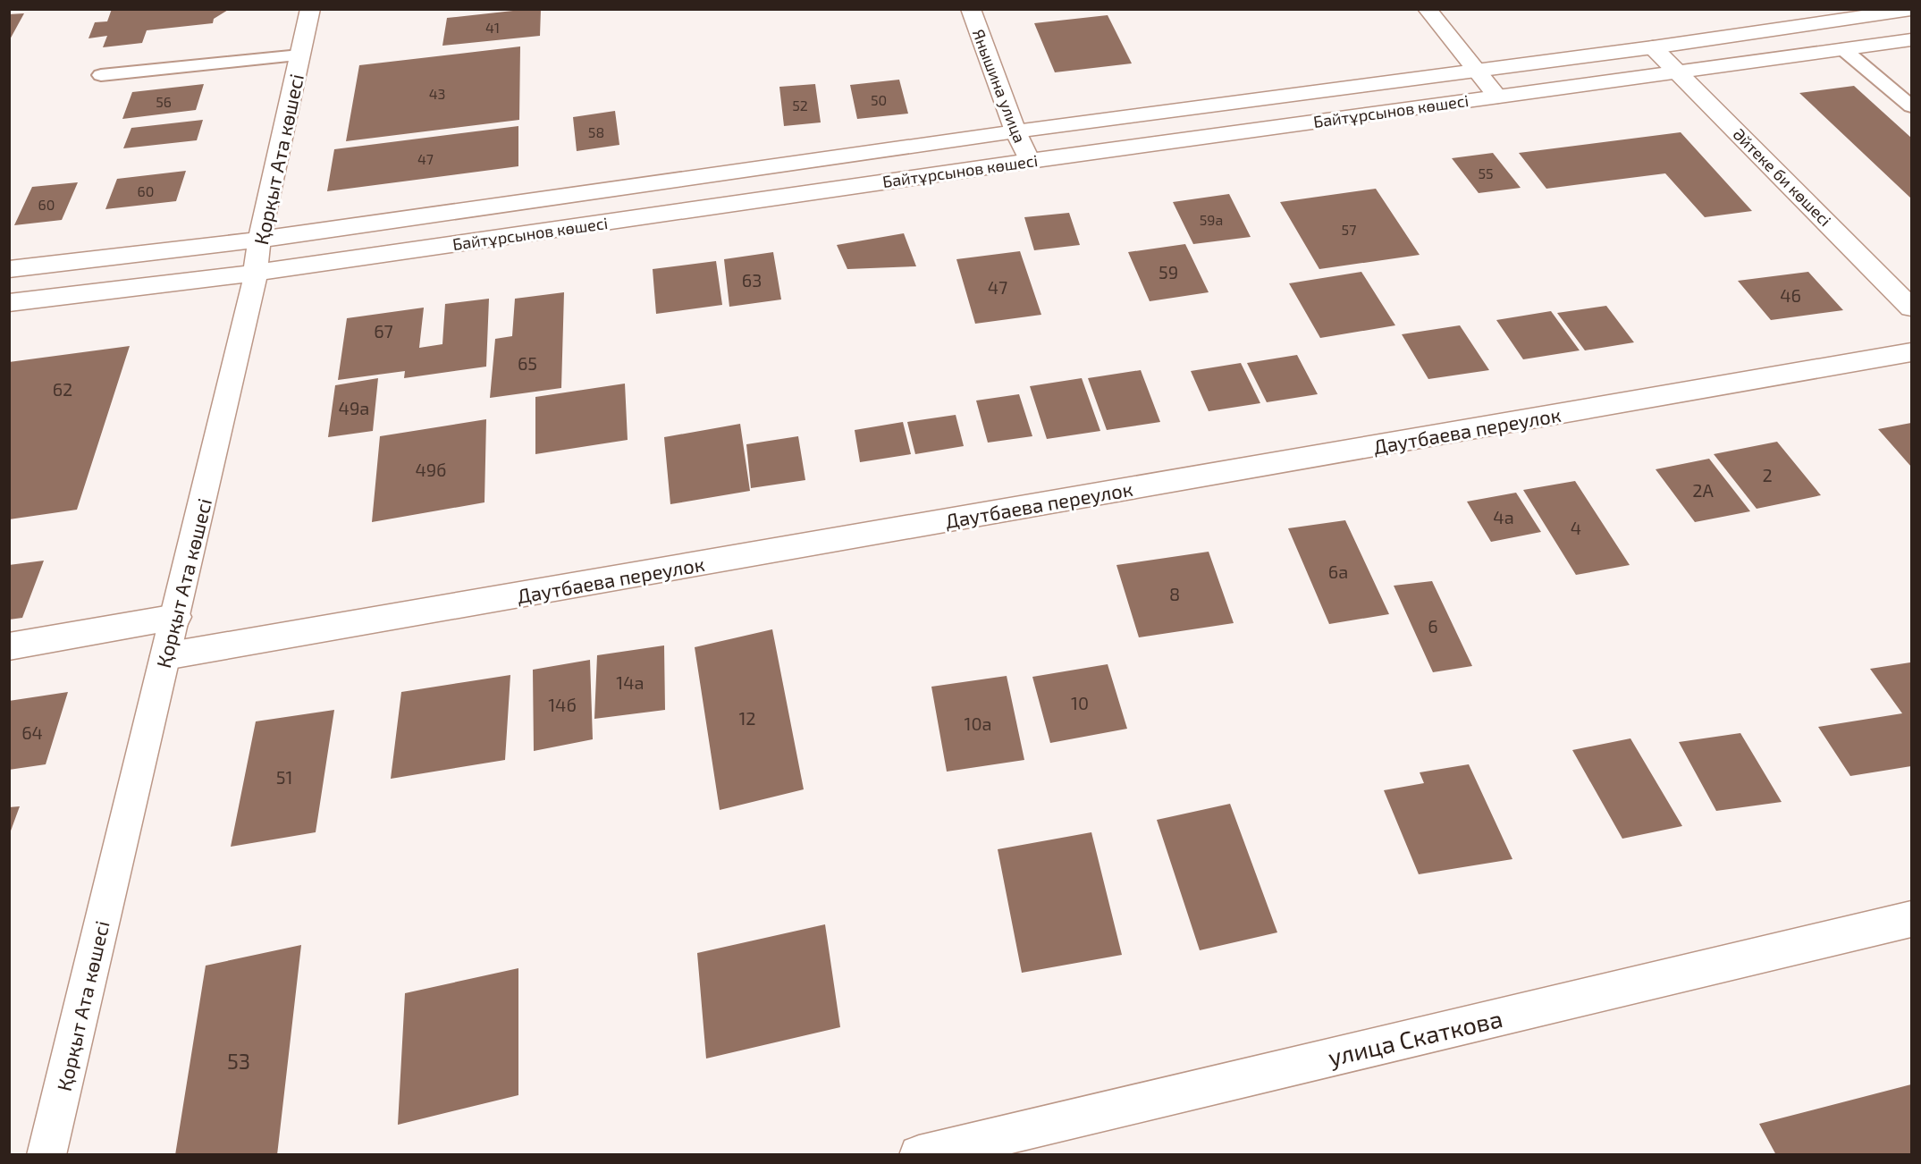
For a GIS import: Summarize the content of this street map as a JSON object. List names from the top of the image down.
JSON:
{
  "streets": {
    "main road": [
      "Янышина улица",
      "Байтұрсынов көшесі",
      "Қорқыт Ата көшесі",
      "Әйтеке би көшесі",
      "Даутбаева переулок",
      "улица Скаткова"
    ]
  },
  "crossings": [
    ["Янышина улица", "Байтұрсынов көшесі"],
    ["Байтұрсынов көшесі", "Қорқыт Ата көшесі"],
    ["Байтұрсынов көшесі", "Әйтеке би көшесі"],
    ["Қорқыт Ата көшесі", "Даутбаева переулок"]
  ],
  "house_numbers": [
    "41",
    "43",
    "50",
    "56",
    "52",
    "58",
    "47",
    "55",
    "60",
    "60",
    "59а",
    "57",
    "59",
    "63",
    "47",
    "46",
    "67",
    "65",
    "62",
    "49а",
    "49б",
    "2",
    "2А",
    "4а",
    "4",
    "6а",
    "8",
    "6",
    "14а",
    "10",
    "14б",
    "12",
    "10а",
    "64",
    "51",
    "53"
  ]
}
